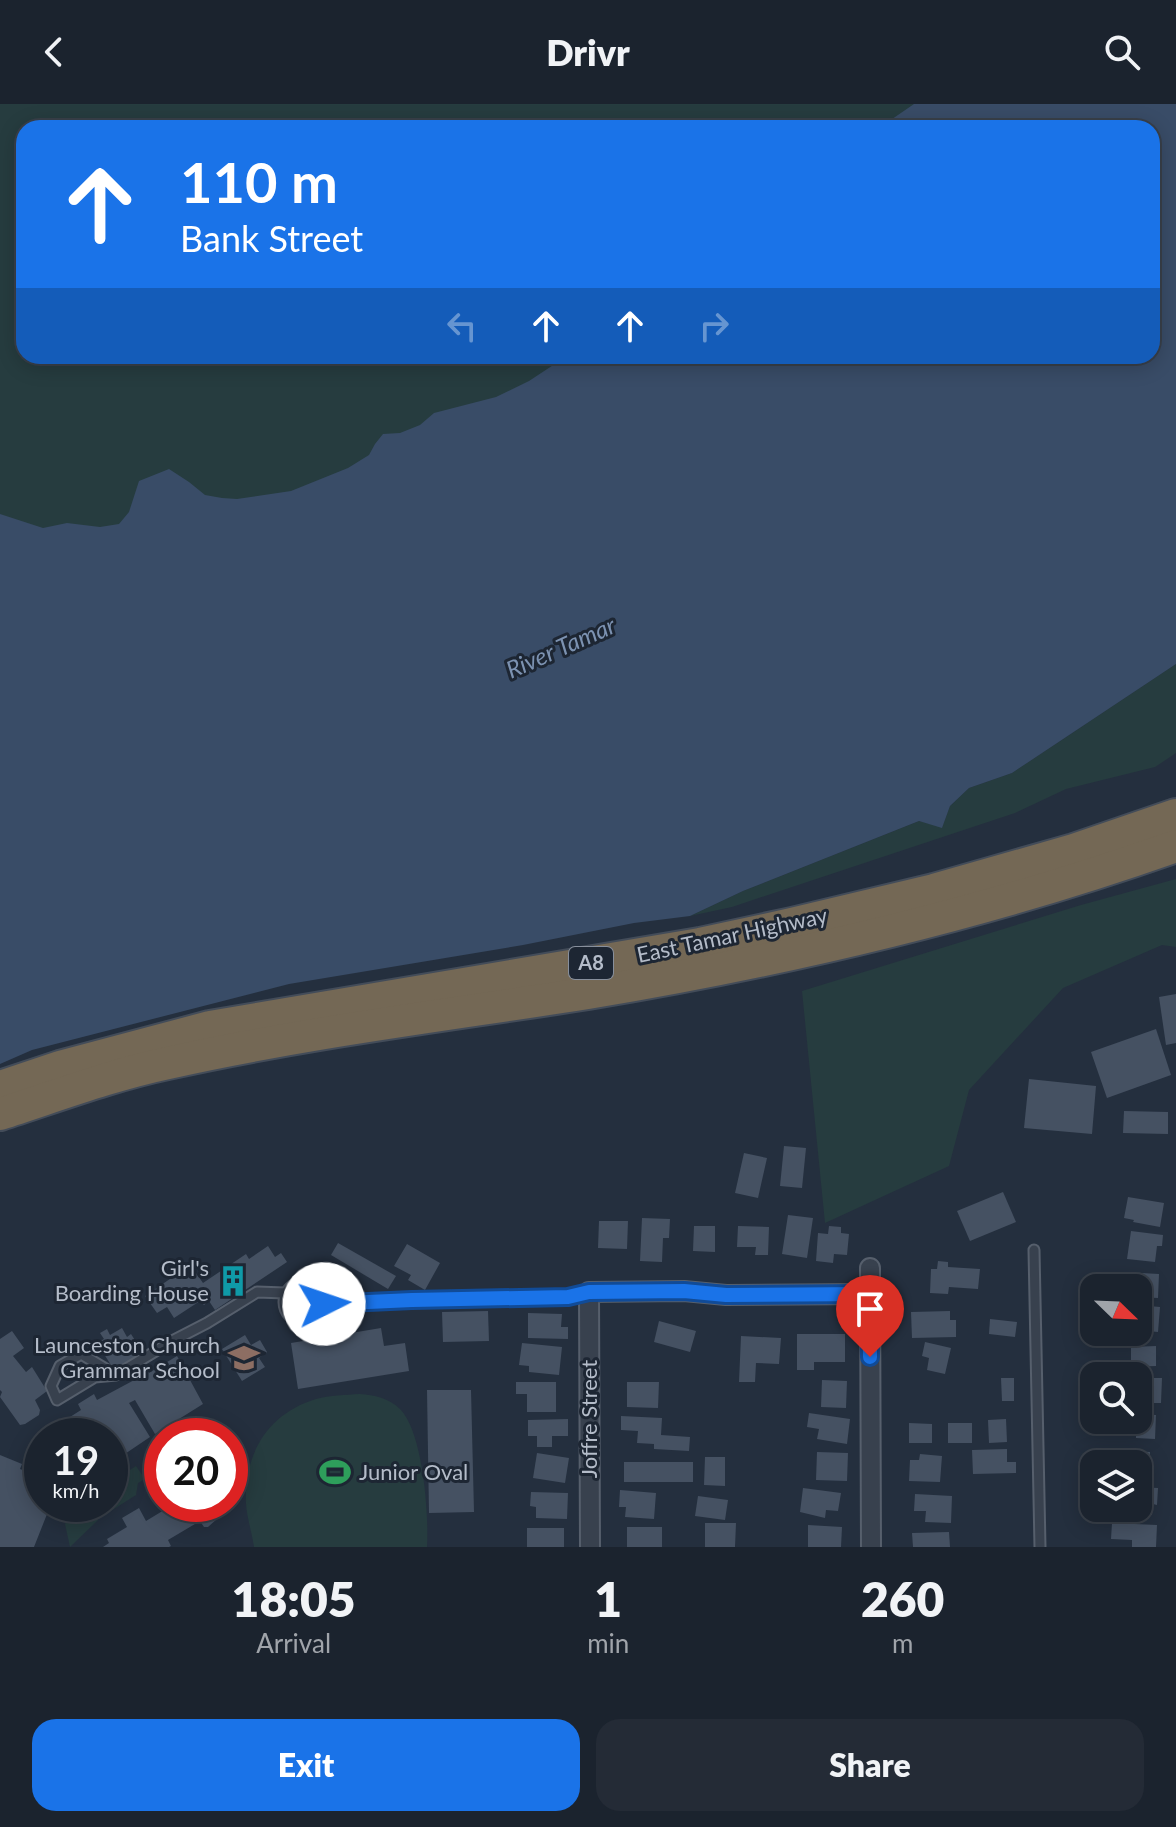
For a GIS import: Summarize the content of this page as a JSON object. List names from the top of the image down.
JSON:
{
  "streets": {
    "highway": ["East Tamar Highway", "A8"],
    "street": ["Joffre Street"]
  },
  "water": ["River Tamar"],
  "places": {
    "building": ["Girl's Boarding House"],
    "school or university": ["Launceston Church Grammar School"],
    "sports": ["Junior Oval"]
  },
  "north": "bottom right",
  "page": {
    "header": "Drivr",
    "turn": ["110 m", "Bank Street"],
    "speed": "19 km/h",
    "limit": "20",
    "eta": [
      "18:05",
      "Arrival",
      "1",
      "min",
      "260",
      "m"
    ],
    "buttons": ["Exit", "Share"]
  }
}
